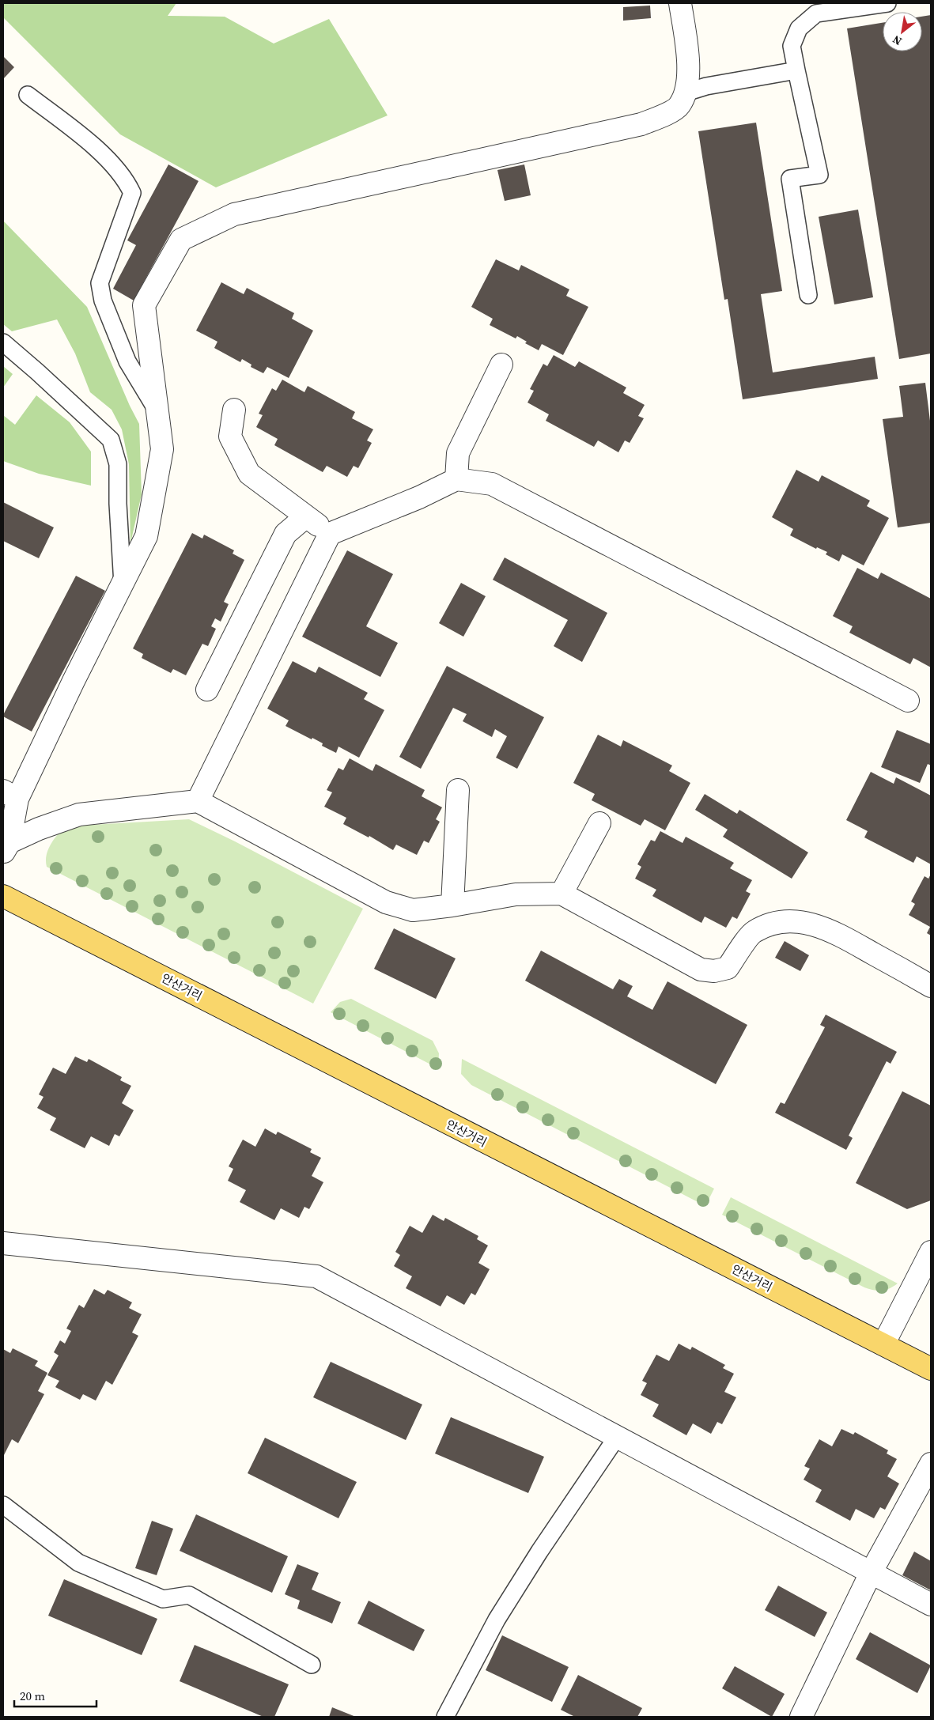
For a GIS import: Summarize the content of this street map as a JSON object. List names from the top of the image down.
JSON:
{
  "streets": {
    "main road": ["안산거리"]
  },
  "scale_bar": "20 m",
  "north": "bottom left"
}
